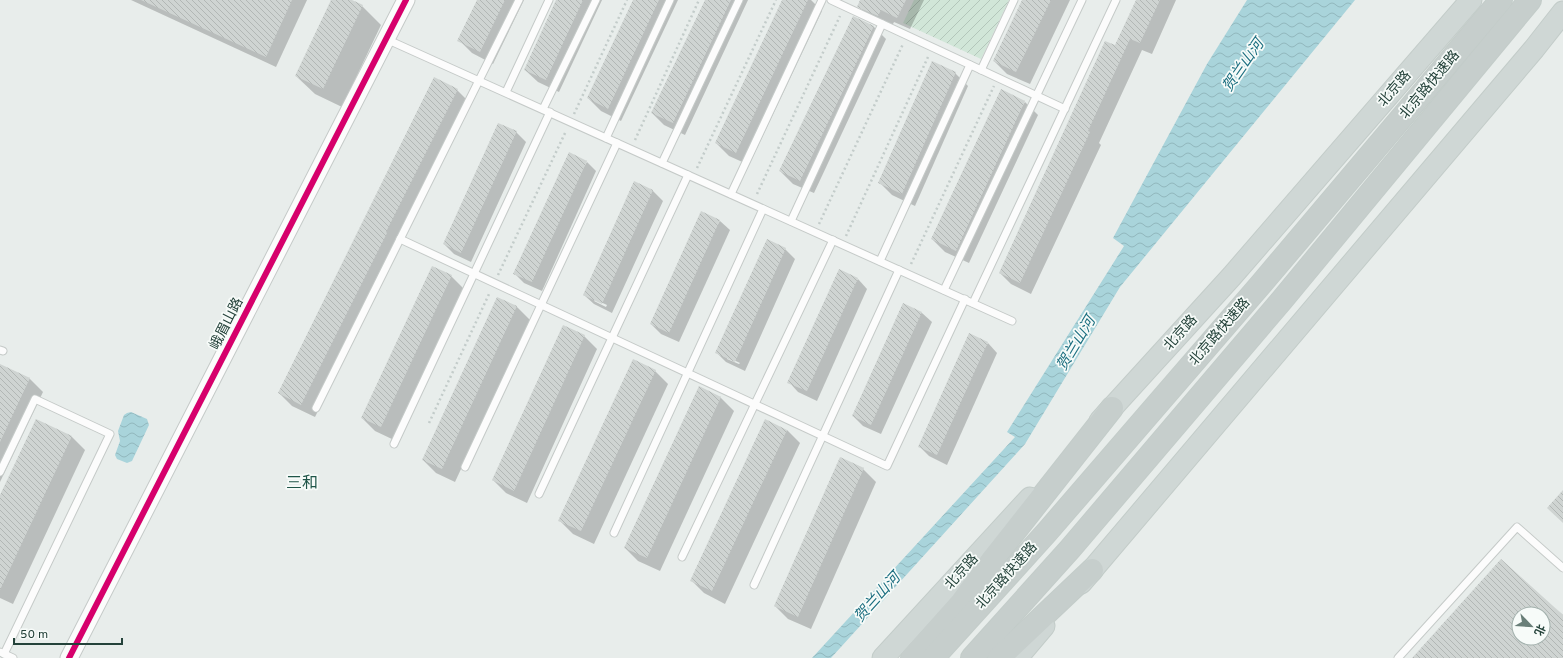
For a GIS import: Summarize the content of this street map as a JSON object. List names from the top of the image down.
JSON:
{
  "streets": {
    "highway": ["北京路快速路"],
    "main road": ["北京路"],
    "street": ["峨眉山路"]
  },
  "districts": ["三和"],
  "water": ["贺兰山河"],
  "scale_bar": "50 m",
  "north": "bottom right"
}
